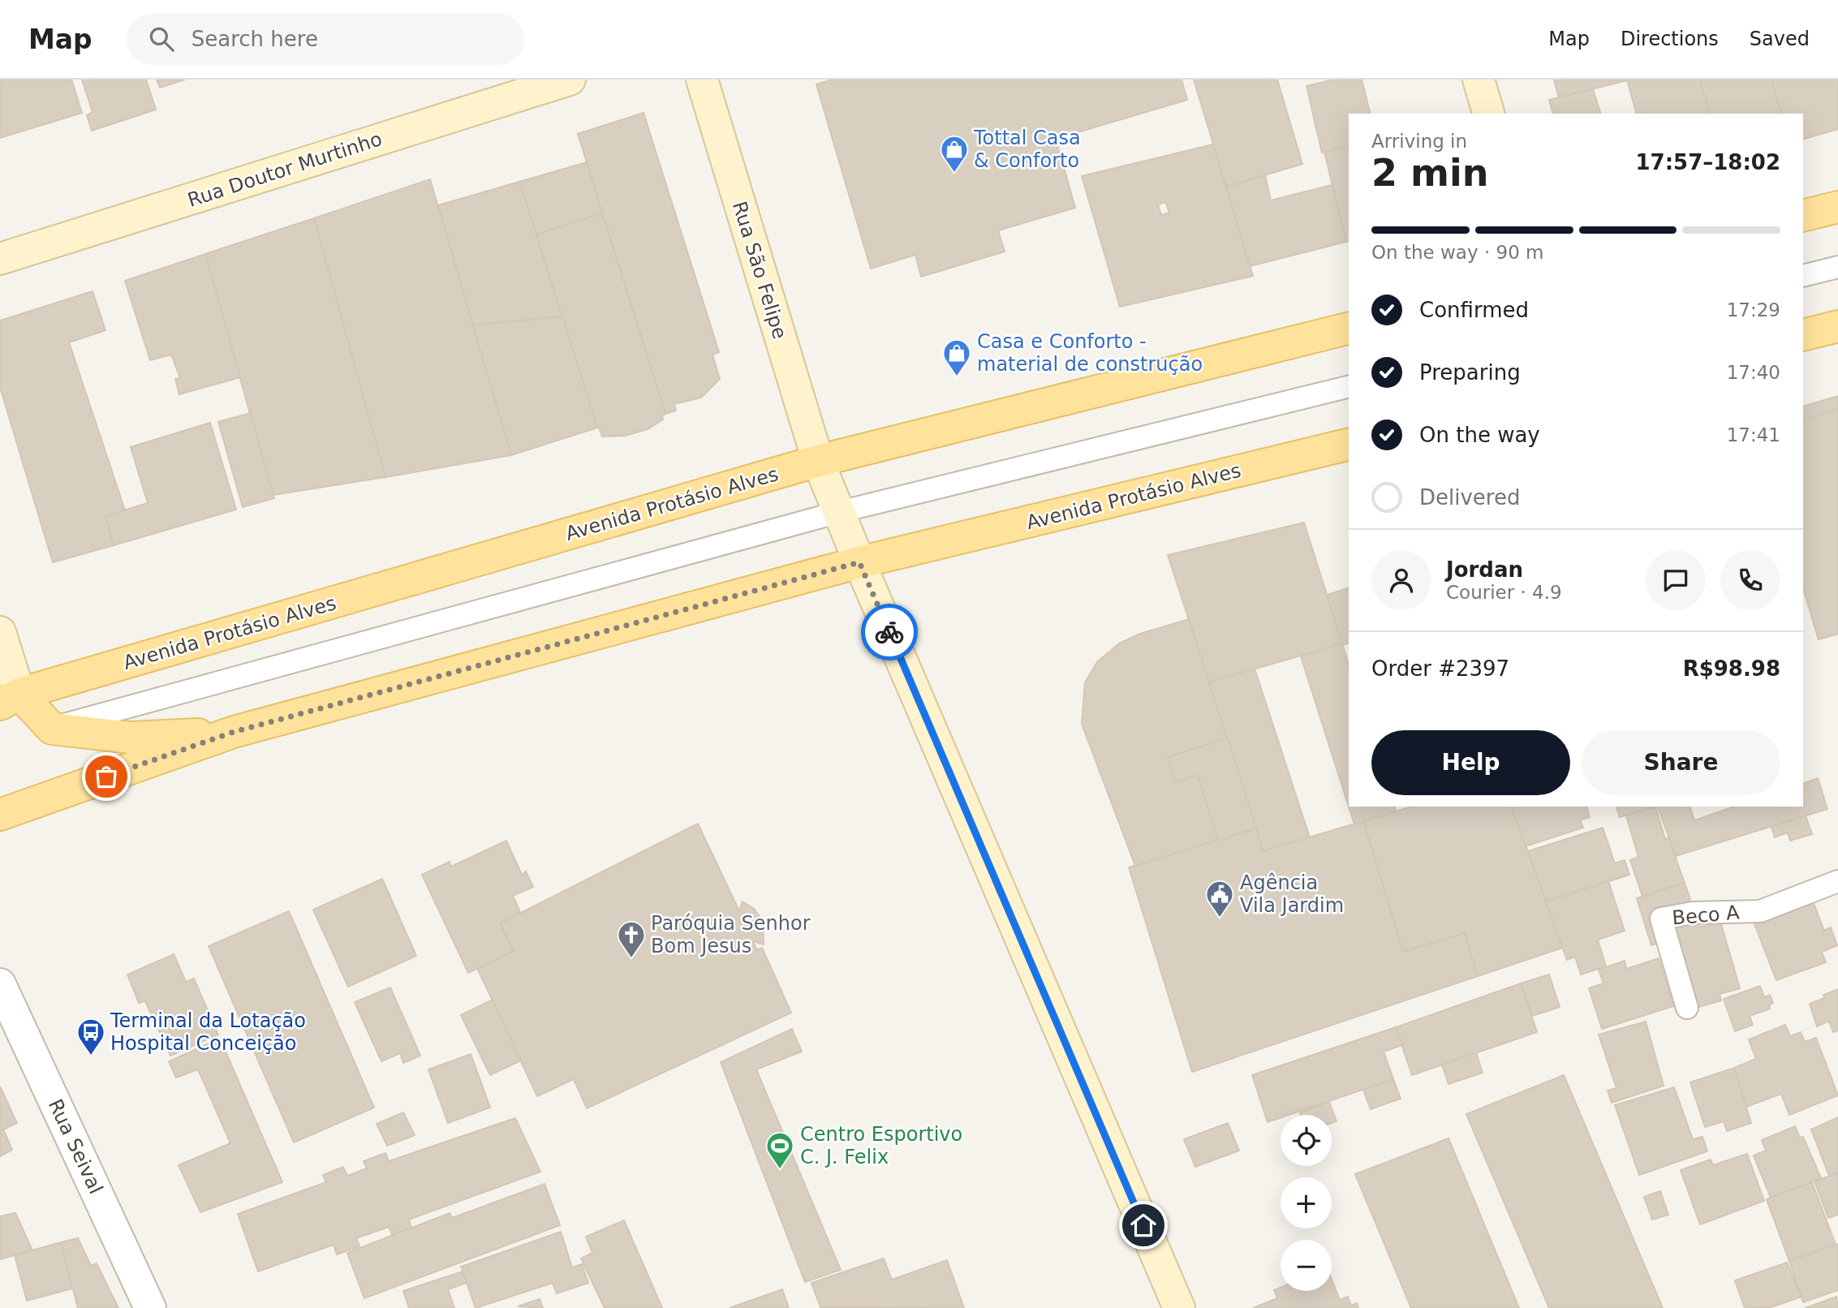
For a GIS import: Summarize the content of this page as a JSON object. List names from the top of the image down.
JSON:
{
  "streets": {
    "main road": ["Avenida Protásio Alves"],
    "street": ["Rua Doutor Murtinho", "Rua São Felipe", "Rua Seival"],
    "lane": ["Beco A"]
  },
  "crossings": [
    ["Rua São Felipe", "Avenida Protásio Alves"]
  ],
  "places": {
    "shop": ["Tottal Casa & Conforto", "Casa e Conforto - material de construção"],
    "public building": ["Agência Vila Jardim"],
    "church": ["Paróquia Senhor Bom Jesus"],
    "bus stop": ["Terminal da Lotação Hospital Conceição"],
    "sports": ["Centro Esportivo C. J. Felix"]
  },
  "page": {
    "header": "Map",
    "search": "Search here",
    "nav": ["Map", "Directions", "Saved"],
    "heading": ["2 min", "Arriving in", "17:57–18:02"],
    "panel": [
      "Jordan",
      "Courier · 4.9",
      "Order #2397",
      "R$98.98"
    ],
    "bar": "On the way · 90 m",
    "list": [
      ["Confirmed", "17:29"],
      ["Preparing", "17:40"],
      ["On the way", "17:41"],
      "Delivered"
    ],
    "buttons": ["Help", "Share"],
    "map_buttons": ["+", "−"]
  }
}
